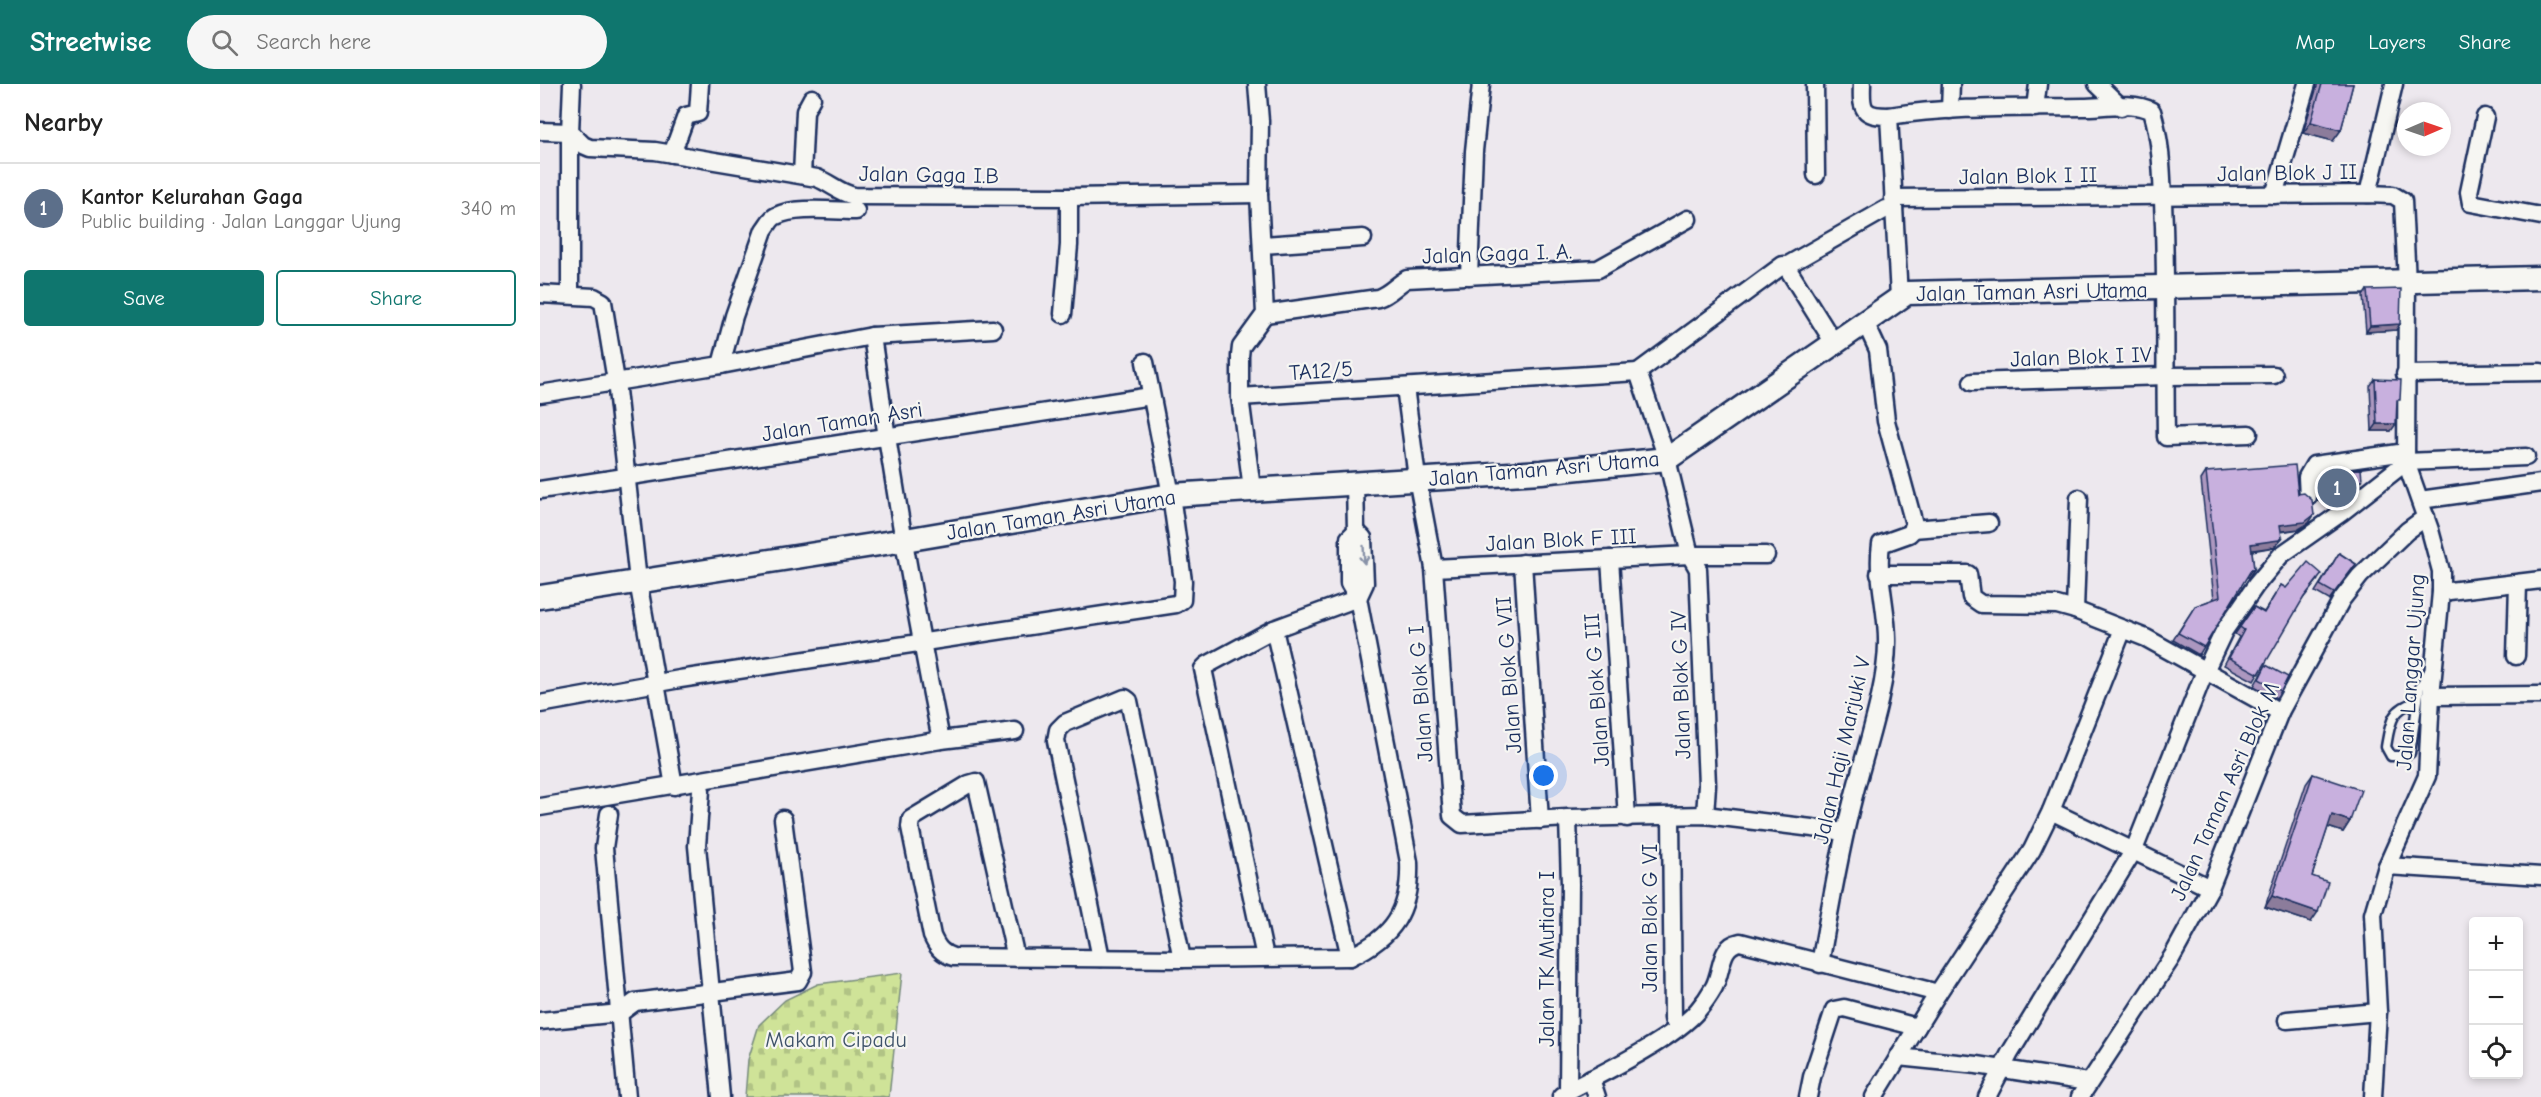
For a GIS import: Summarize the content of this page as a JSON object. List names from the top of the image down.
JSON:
{
  "streets": {
    "street": [
      "Jalan Blok J II",
      "Jalan Gaga I.B",
      "Jalan Blok I II",
      "Jalan Gaga I. A.",
      "Jalan Taman Asri Utama",
      "Jalan Blok I IV",
      "TA12/5",
      "Jalan Taman Asri",
      "Jalan Blok F III",
      "Jalan Langgar Ujung",
      "Jalan Blok G VII",
      "Jalan Blok G IV",
      "Jalan Blok G III",
      "Jalan Blok G I",
      "Jalan Haji Marjuki V",
      "Jalan Taman Asri Blok M",
      "Jalan Blok G VI",
      "Jalan TK Mutiara I"
    ]
  },
  "crossings": [
    ["Jalan Blok J II", "Jalan Blok I II"],
    ["Jalan Blok J II", "Jalan Langgar Ujung"],
    ["Jalan Taman Asri Utama", "Jalan Langgar Ujung"],
    ["Jalan Taman Asri Utama", "Jalan Blok G IV"],
    ["Jalan Taman Asri Utama", "Jalan Blok G I"],
    ["TA12/5", "Jalan Blok G IV"],
    ["TA12/5", "Jalan Blok G I"],
    ["Jalan Blok F III", "Jalan Blok G VII"],
    ["Jalan Blok F III", "Jalan Blok G IV"],
    ["Jalan Blok F III", "Jalan Blok G III"],
    ["Jalan Blok F III", "Jalan Blok G I"],
    ["Jalan Langgar Ujung", "Jalan Taman Asri Blok M"],
    ["Jalan Blok G VII", "Jalan Blok G I"]
  ],
  "parks": ["Makam Cipadu"],
  "north": "right",
  "page": {
    "header": "Streetwise",
    "search": "Search here",
    "nav": ["Map", "Layers", "Share"],
    "heading": "Nearby",
    "list": [
      {
        "mark": "1",
        "name": "Kantor Kelurahan Gaga",
        "note": "Public building · Jalan Langgar Ujung",
        "value": "340 m"
      }
    ],
    "buttons": ["Save", "Share"],
    "pins": "1",
    "map_buttons": ["+", "−"]
  }
}
